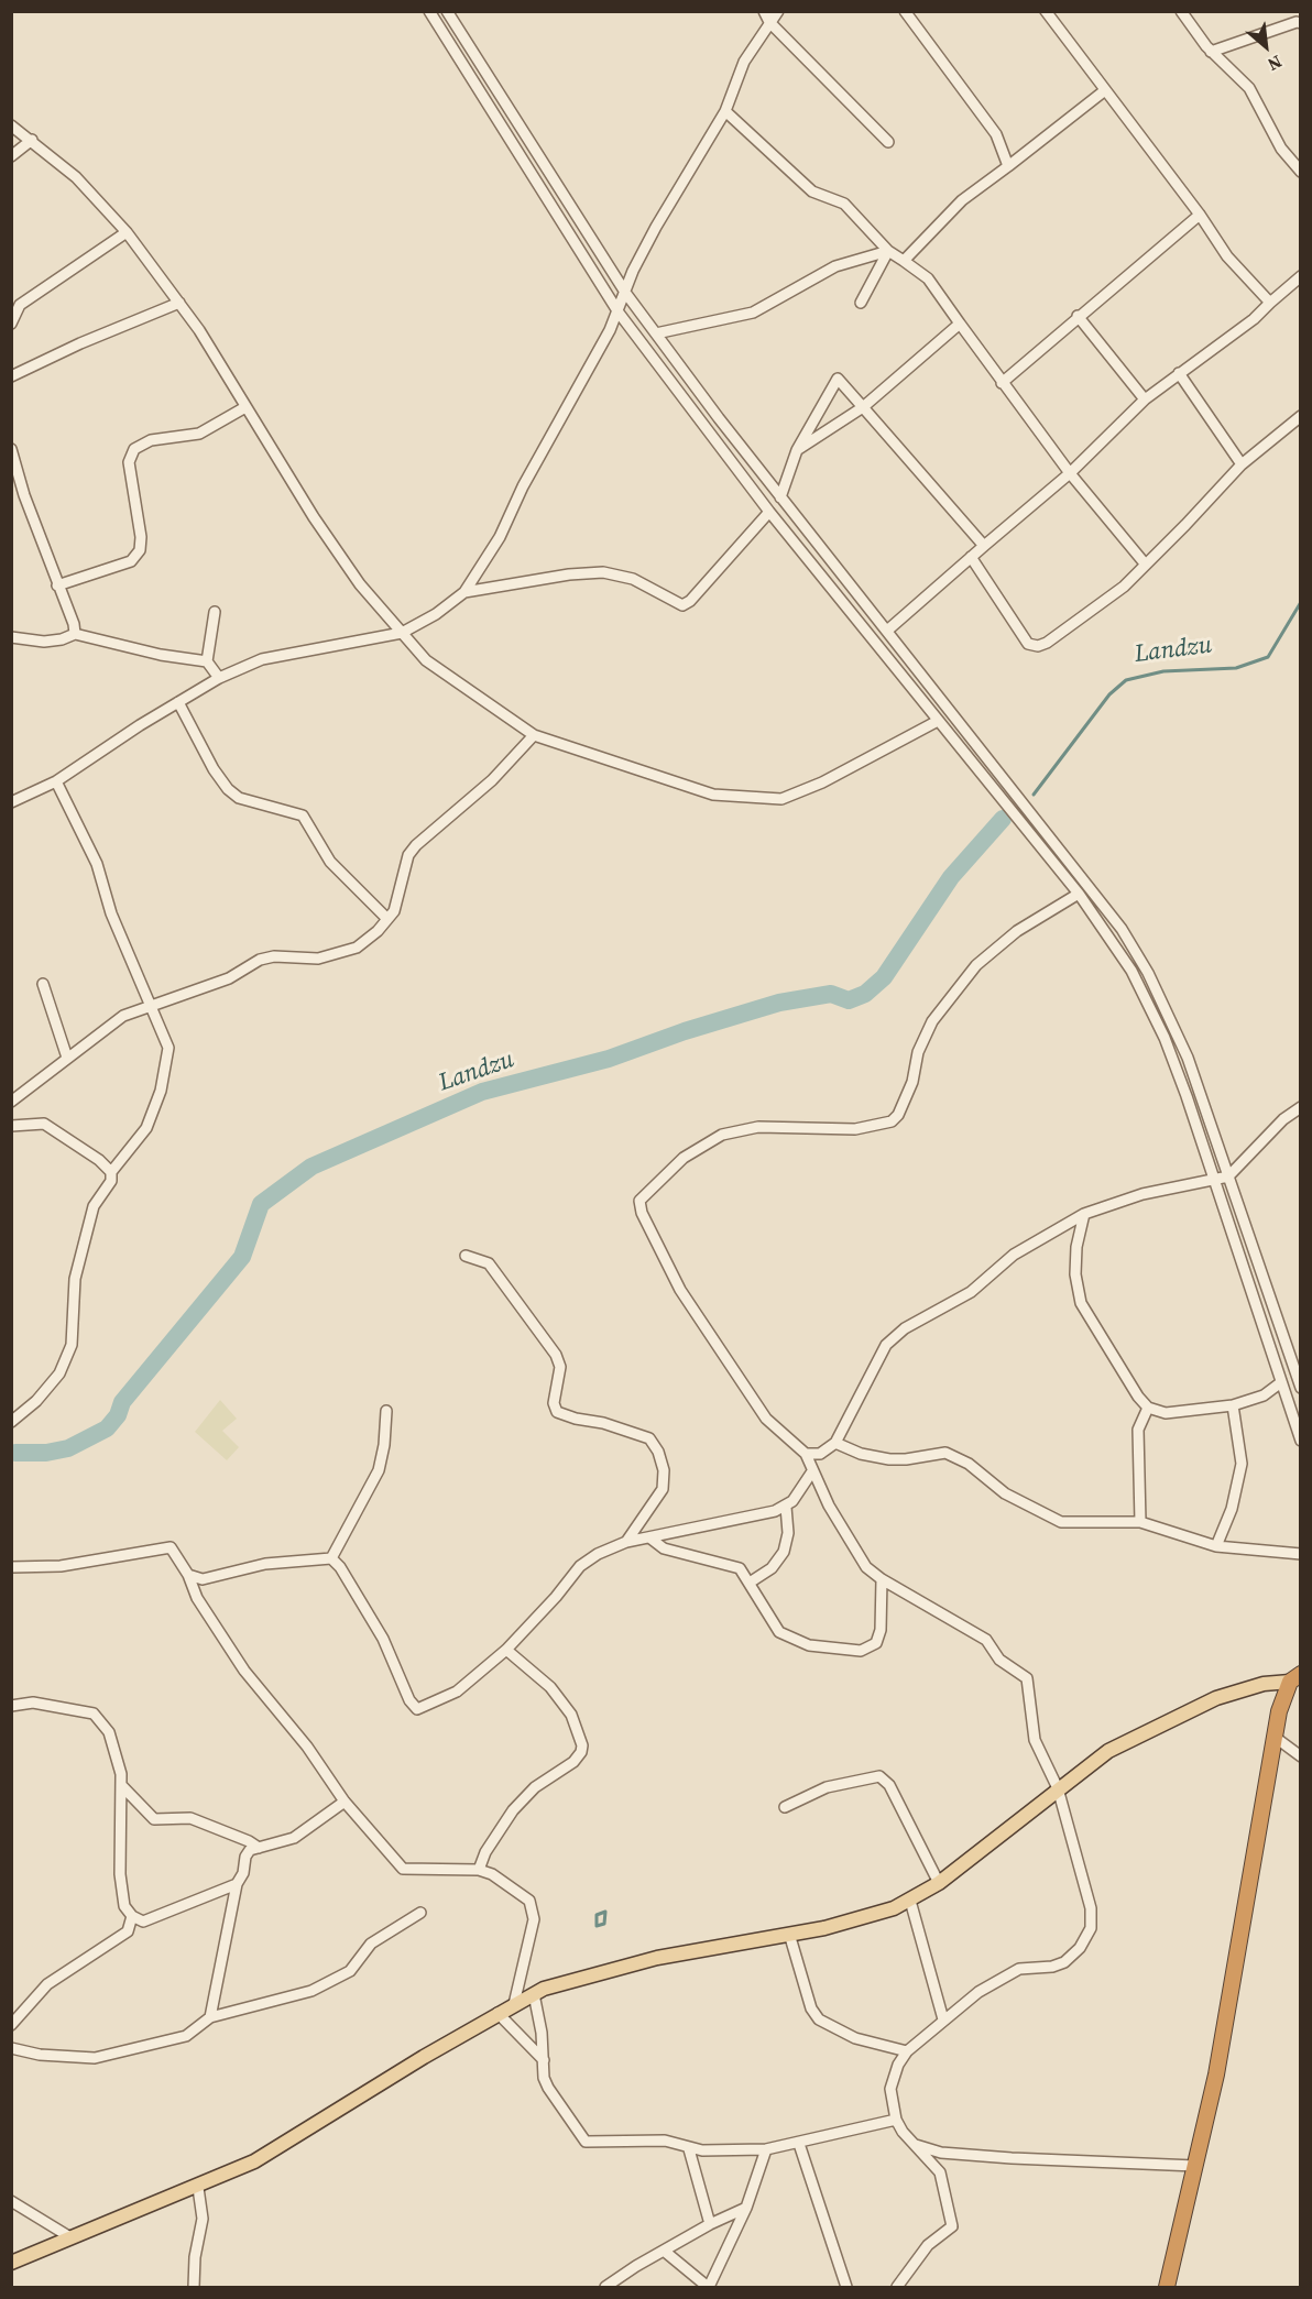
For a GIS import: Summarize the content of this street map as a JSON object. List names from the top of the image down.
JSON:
{
  "water": ["Landzu"],
  "north": "bottom right"
}
